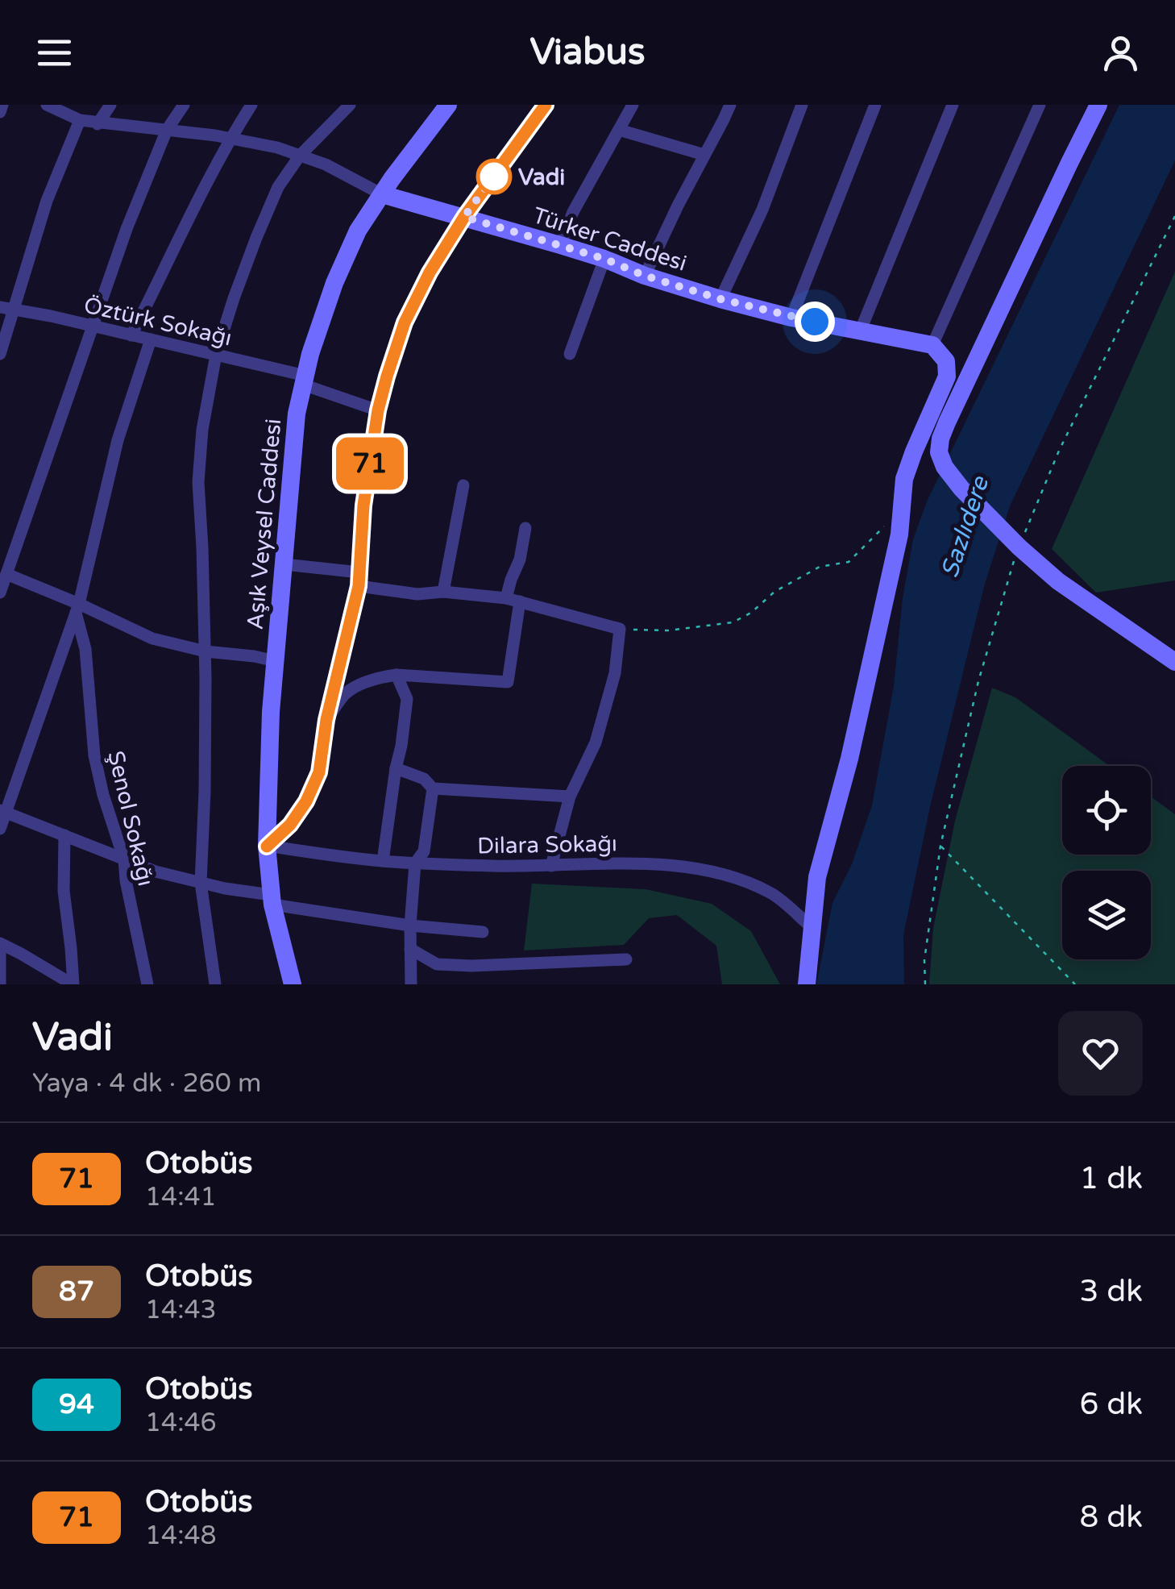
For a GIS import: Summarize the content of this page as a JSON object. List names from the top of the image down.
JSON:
{
  "streets": {
    "street": [
      "Türker Caddesi",
      "Öztürk Sokağı",
      "Aşık Veysel Caddesi",
      "Şenol Sokağı",
      "Dilara Sokağı"
    ]
  },
  "crossings": [
    ["Türker Caddesi", "Aşık Veysel Caddesi"],
    ["Öztürk Sokağı", "Aşık Veysel Caddesi"],
    ["Aşık Veysel Caddesi", "Dilara Sokağı"]
  ],
  "water": ["Sazlıdere"],
  "places": ["Vadi"],
  "lines": ["bus line 71"],
  "page": {
    "header": "Viabus",
    "on_map": "71",
    "heading": ["Vadi", "Yaya · 4 dk · 260 m"],
    "list": [
      {
        "mark": "71",
        "name": "Otobüs",
        "note": "14:41",
        "value": "1 dk"
      },
      {
        "mark": "87",
        "name": "Otobüs",
        "note": "14:43",
        "value": "3 dk"
      },
      {
        "mark": "94",
        "name": "Otobüs",
        "note": "14:46",
        "value": "6 dk"
      },
      {
        "mark": "71",
        "name": "Otobüs",
        "note": "14:48",
        "value": "8 dk"
      }
    ]
  }
}
